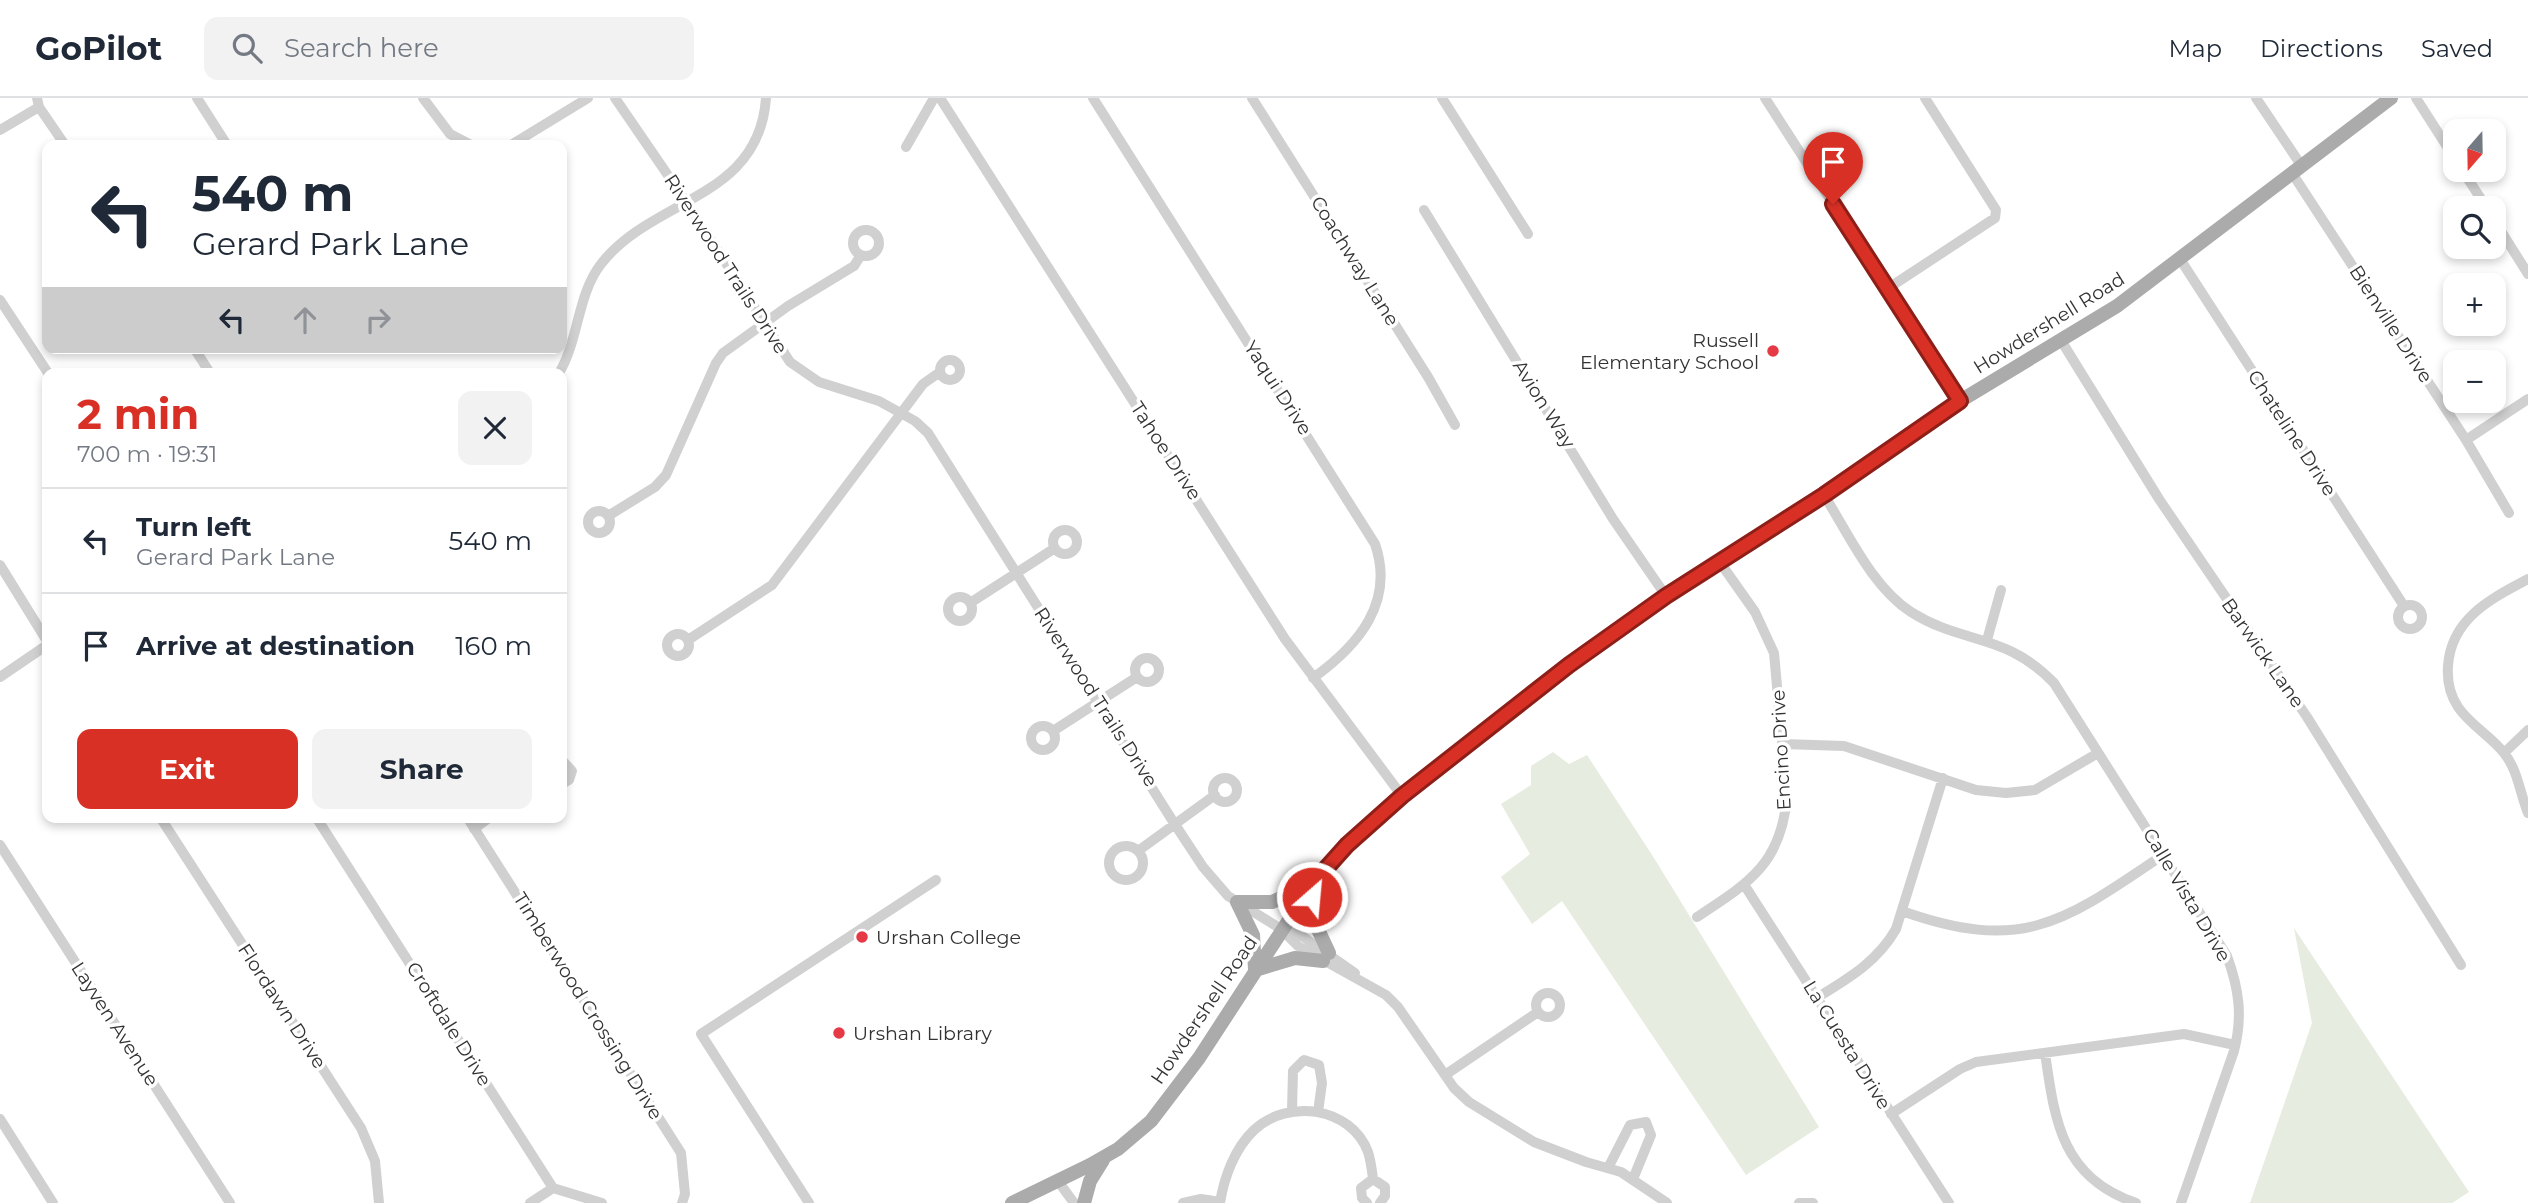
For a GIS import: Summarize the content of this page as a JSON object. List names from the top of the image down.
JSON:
{
  "streets": {
    "main road": ["Howdershell Road"],
    "street": [
      "Coachway Lane",
      "Riverwood Trails Drive",
      "Bienville Drive",
      "Yaqui Drive",
      "Avion Way",
      "Chateline Drive",
      "Tahoe Drive",
      "Barwick Lane",
      "Encino Drive",
      "Calle Vista Drive",
      "Flordawn Drive",
      "Timberwood Crossing Drive",
      "Layven Avenue",
      "Croftdale Drive",
      "La Cuesta Drive"
    ]
  },
  "crossings": [
    ["Riverwood Trails Drive", "Howdershell Road"],
    ["Howdershell Road", "Bienville Drive"],
    ["Howdershell Road", "Avion Way"],
    ["Howdershell Road", "Chateline Drive"],
    ["Howdershell Road", "Tahoe Drive"],
    ["Howdershell Road", "Barwick Lane"],
    ["Howdershell Road", "Encino Drive"],
    ["Howdershell Road", "Calle Vista Drive"],
    ["Yaqui Drive", "Tahoe Drive"],
    ["Encino Drive", "La Cuesta Drive"]
  ],
  "places": ["Russell Elementary School", "Urshan College", "Urshan Library"],
  "north": "bottom",
  "page": {
    "header": "GoPilot",
    "search": "Search here",
    "nav": ["Map", "Directions", "Saved"],
    "map_buttons": ["+", "−"],
    "turn": ["540 m", "Gerard Park Lane"],
    "heading": ["2 min", "700 m · 19:31"],
    "list": [
      {
        "name": "Turn left",
        "note": "Gerard Park Lane",
        "value": "540 m"
      },
      {
        "name": "Arrive at destination",
        "value": "160 m"
      }
    ],
    "buttons": ["Exit", "Share"]
  }
}
